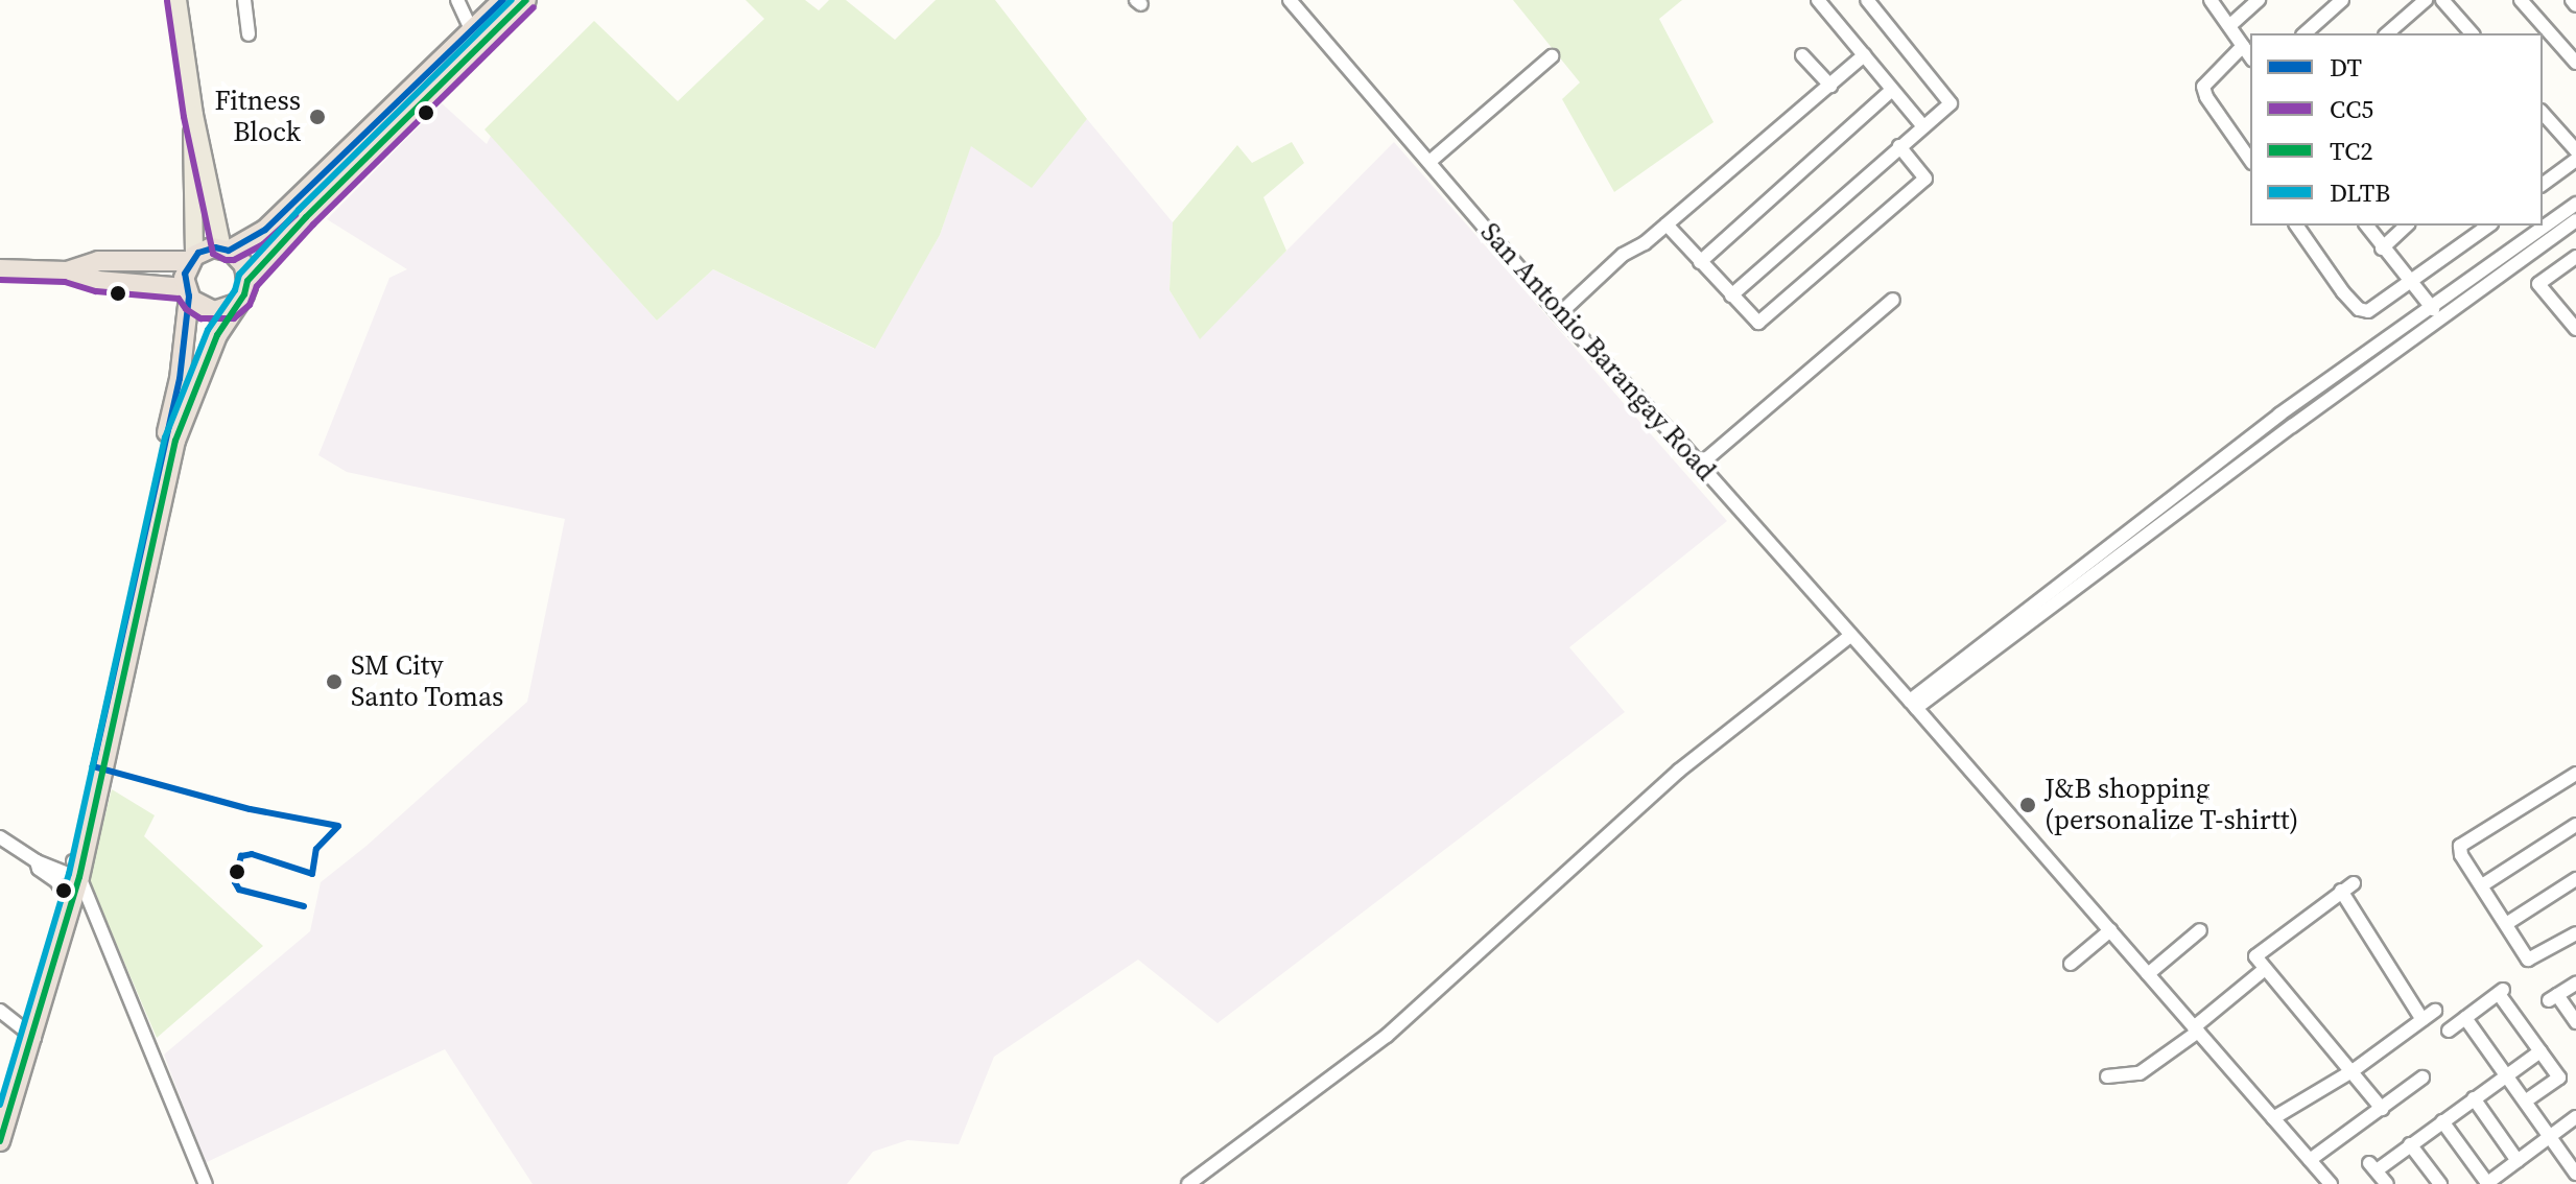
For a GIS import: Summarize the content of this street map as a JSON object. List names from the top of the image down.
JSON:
{
  "streets": {
    "street": ["San Antonio Barangay Road"]
  },
  "places": ["Fitness Block", "SM City Santo Tomas", "J&B shopping (personalize T-shirtt)"],
  "lines": [
    "transit line DT",
    "transit line TC2",
    "transit line DLTB",
    "transit line CC5"
  ],
  "legend": [
    "DT",
    "CC5",
    "TC2",
    "DLTB"
  ]
}
